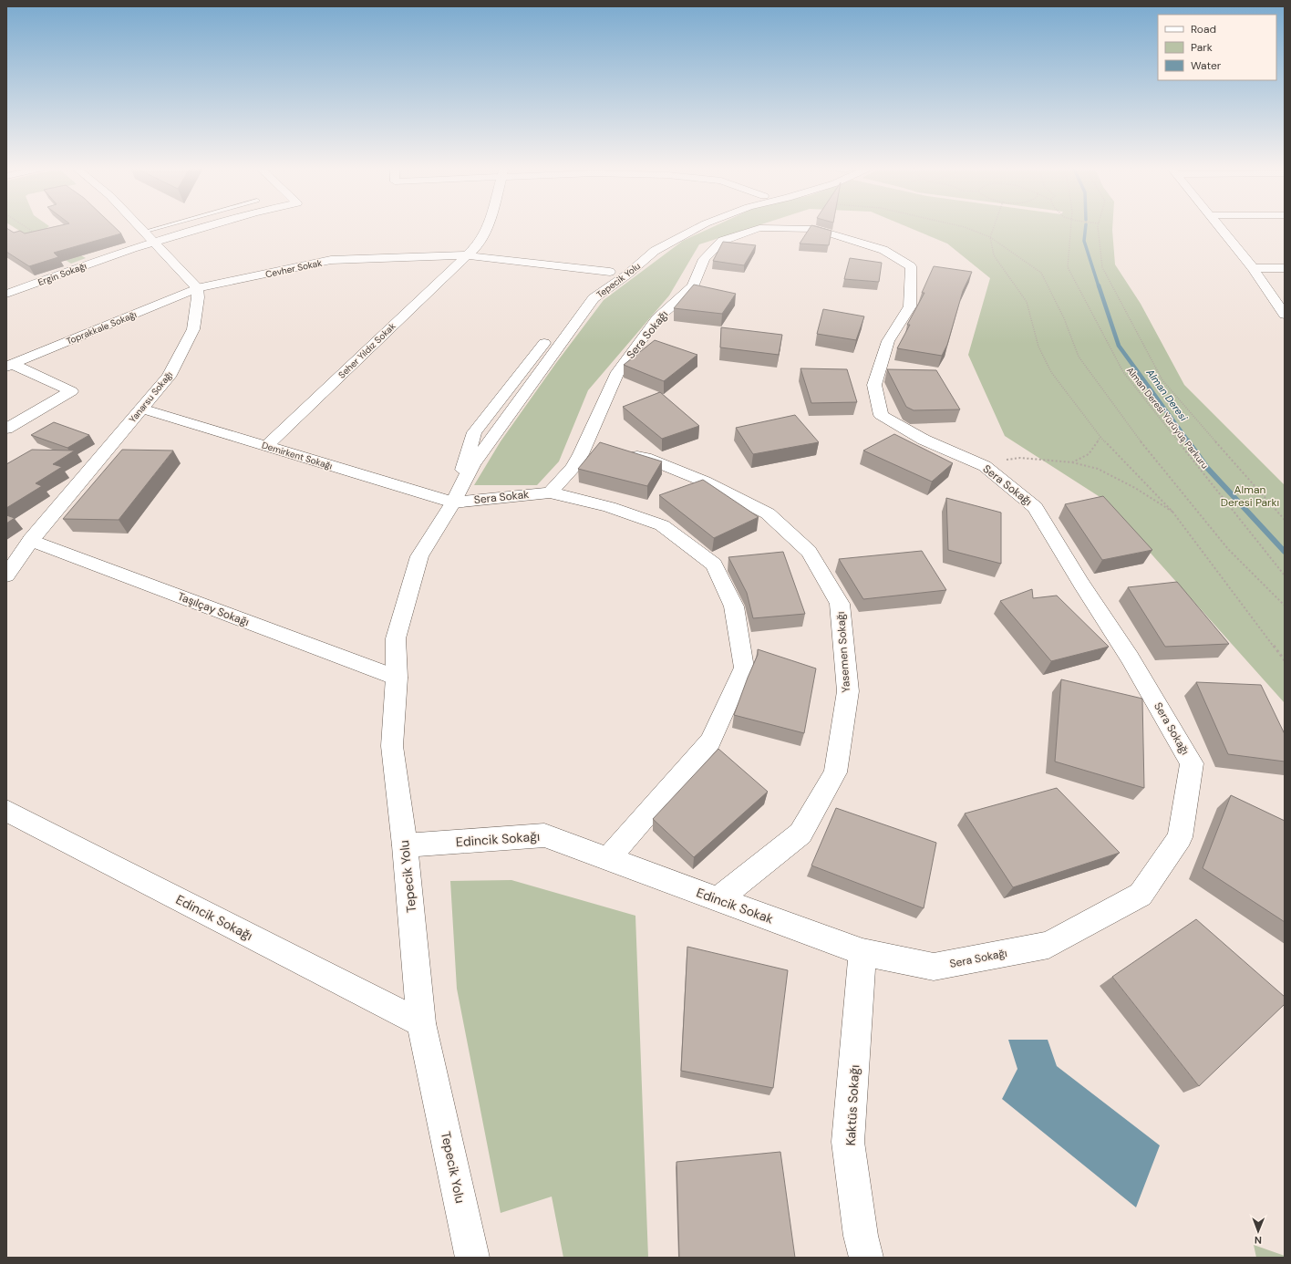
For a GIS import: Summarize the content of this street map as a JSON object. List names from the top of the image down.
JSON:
{
  "streets": {
    "street": [
      "Cevher Sokak",
      "Ergin Sokağı",
      "Tepecik Yolu",
      "Toprakkale Sokağı",
      "Sera Sokağı",
      "Seher Yıldız Sokak",
      "Yanarsu Sokağı",
      "Demirkent Sokağı",
      "Sera Sokak",
      "Taşılçay Sokağı",
      "Yasemen Sokağı",
      "Edincik Sokağı",
      "Edincik Sokak",
      "Kaktüs Sokağı"
    ],
    "path": ["Alman Deresi Yürüyüş Parkuru"]
  },
  "crossings": [
    ["Cevher Sokak", "Tepecik Yolu"],
    ["Cevher Sokak", "Toprakkale Sokağı"],
    ["Cevher Sokak", "Seher Yıldız Sokak"],
    ["Cevher Sokak", "Yanarsu Sokağı"],
    ["Tepecik Yolu", "Demirkent Sokağı"],
    ["Tepecik Yolu", "Sera Sokak"],
    ["Tepecik Yolu", "Taşılçay Sokağı"],
    ["Tepecik Yolu", "Edincik Sokağı"],
    ["Toprakkale Sokağı", "Yanarsu Sokağı"],
    ["Sera Sokağı", "Yasemen Sokağı"],
    ["Sera Sokağı", "Edincik Sokak"],
    ["Sera Sokağı", "Kaktüs Sokağı"],
    ["Seher Yıldız Sokak", "Demirkent Sokağı"],
    ["Yanarsu Sokağı", "Demirkent Sokağı"],
    ["Yanarsu Sokağı", "Taşılçay Sokağı"],
    ["Demirkent Sokağı", "Sera Sokak"],
    ["Sera Sokak", "Edincik Sokağı"],
    ["Sera Sokak", "Edincik Sokak"],
    ["Yasemen Sokağı", "Edincik Sokak"],
    ["Edincik Sokağı", "Edincik Sokak"],
    ["Edincik Sokak", "Kaktüs Sokağı"]
  ],
  "water": ["Alman Deresi"],
  "parks": ["Alman Deresi Parkı"],
  "legend": ["Road", "Park", "Water"],
  "north": "bottom"
}
